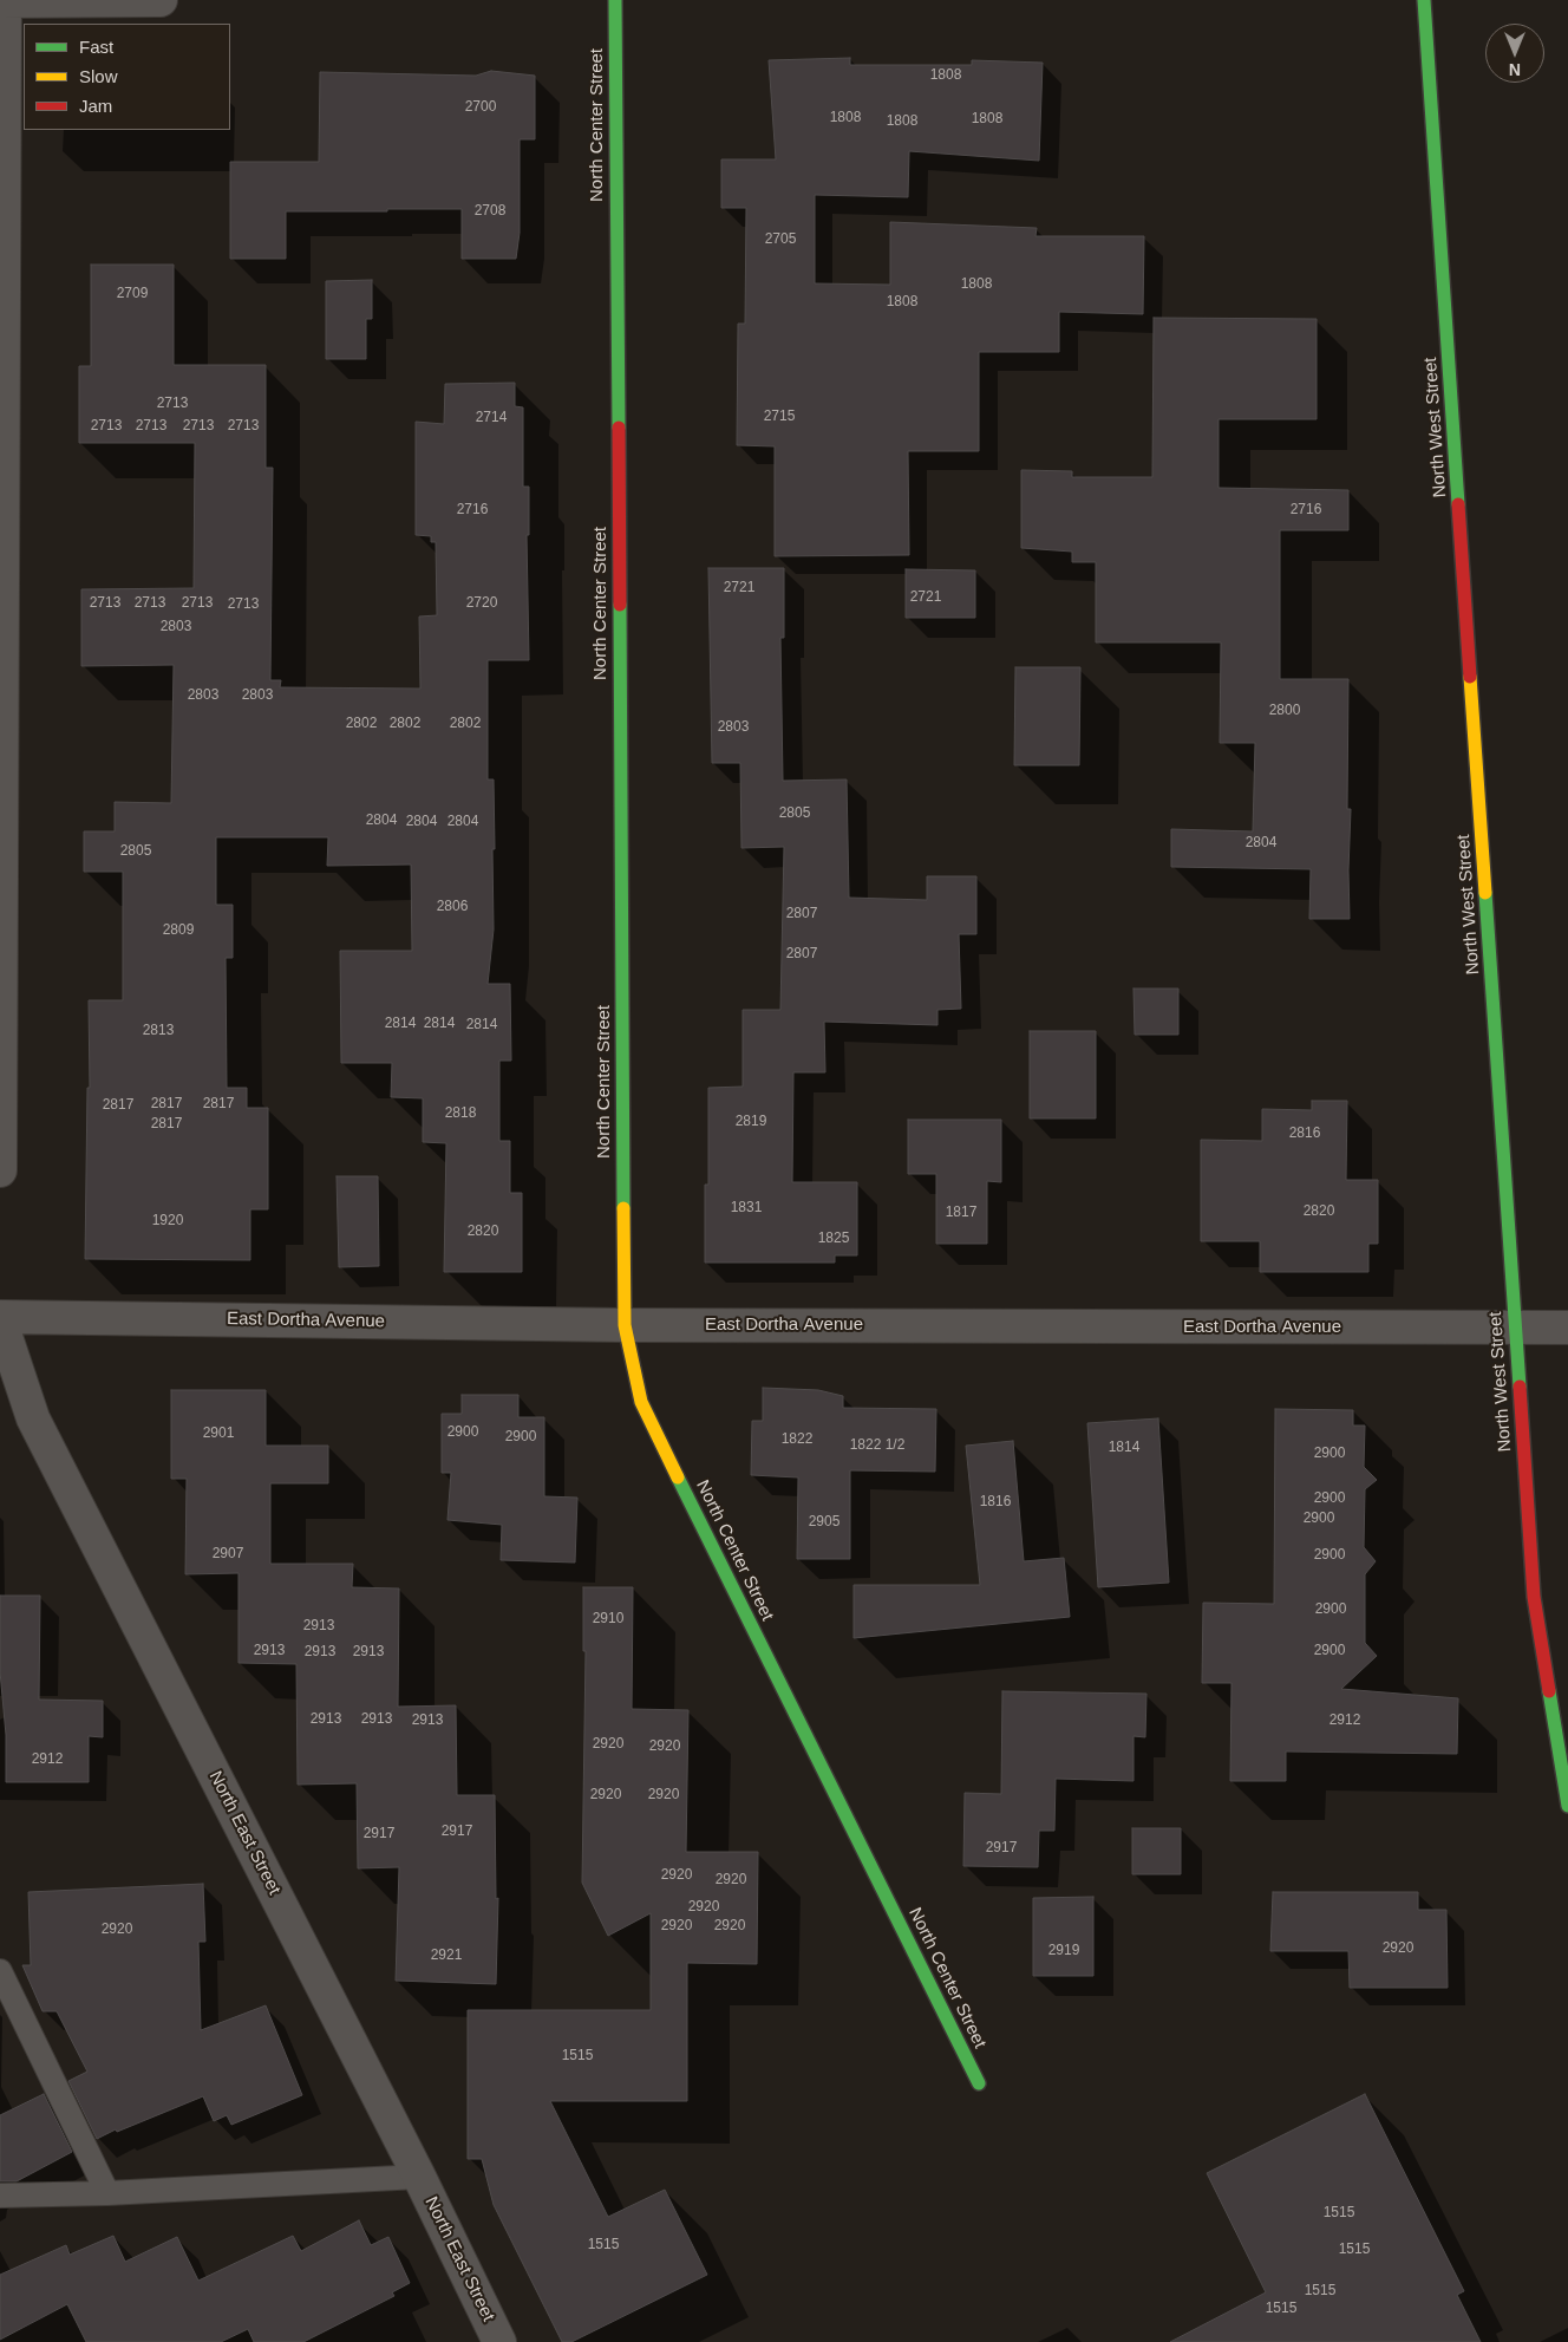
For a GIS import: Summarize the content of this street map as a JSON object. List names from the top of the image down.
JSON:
{
  "streets": {
    "street": [
      "North Center Street",
      "North West Street",
      "East Dortha Avenue",
      "North East Street"
    ]
  },
  "crossings": [
    ["North Center Street", "East Dortha Avenue"],
    ["North West Street", "East Dortha Avenue"],
    ["East Dortha Avenue", "North East Street"]
  ],
  "house_numbers": [
    "1808",
    "2700",
    "1808",
    "1808",
    "1808",
    "2708",
    "2705",
    "1808",
    "2709",
    "1808",
    "2713",
    "2715",
    "2714",
    "2713",
    "2713",
    "2713",
    "2713",
    "2716",
    "2716",
    "2721",
    "2721",
    "2713",
    "2713",
    "2713",
    "2720",
    "2713",
    "2803",
    "2803",
    "2803",
    "2800",
    "2802",
    "2802",
    "2802",
    "2803",
    "2805",
    "2804",
    "2804",
    "2804",
    "2804",
    "2805",
    "2806",
    "2807",
    "2809",
    "2807",
    "2814",
    "2814",
    "2814",
    "2813",
    "2817",
    "2817",
    "2817",
    "2818",
    "2819",
    "2817",
    "2816",
    "1831",
    "2820",
    "1817",
    "1920",
    "2820",
    "1825",
    "2900",
    "2901",
    "2900",
    "1822",
    "1822 1/2",
    "1814",
    "2900",
    "2900",
    "1816",
    "2900",
    "2905",
    "2907",
    "2900",
    "2900",
    "2910",
    "2913",
    "2913",
    "2900",
    "2913",
    "2913",
    "2913",
    "2913",
    "2913",
    "2912",
    "2920",
    "2920",
    "2912",
    "2920",
    "2920",
    "2917",
    "2917",
    "2917",
    "2920",
    "2920",
    "2920",
    "2920",
    "2920",
    "2920",
    "2920",
    "2919",
    "2921",
    "1515",
    "1515",
    "1515",
    "1515",
    "1515",
    "1515"
  ],
  "legend": ["Fast", "Slow", "Jam"],
  "north": "bottom"
}
